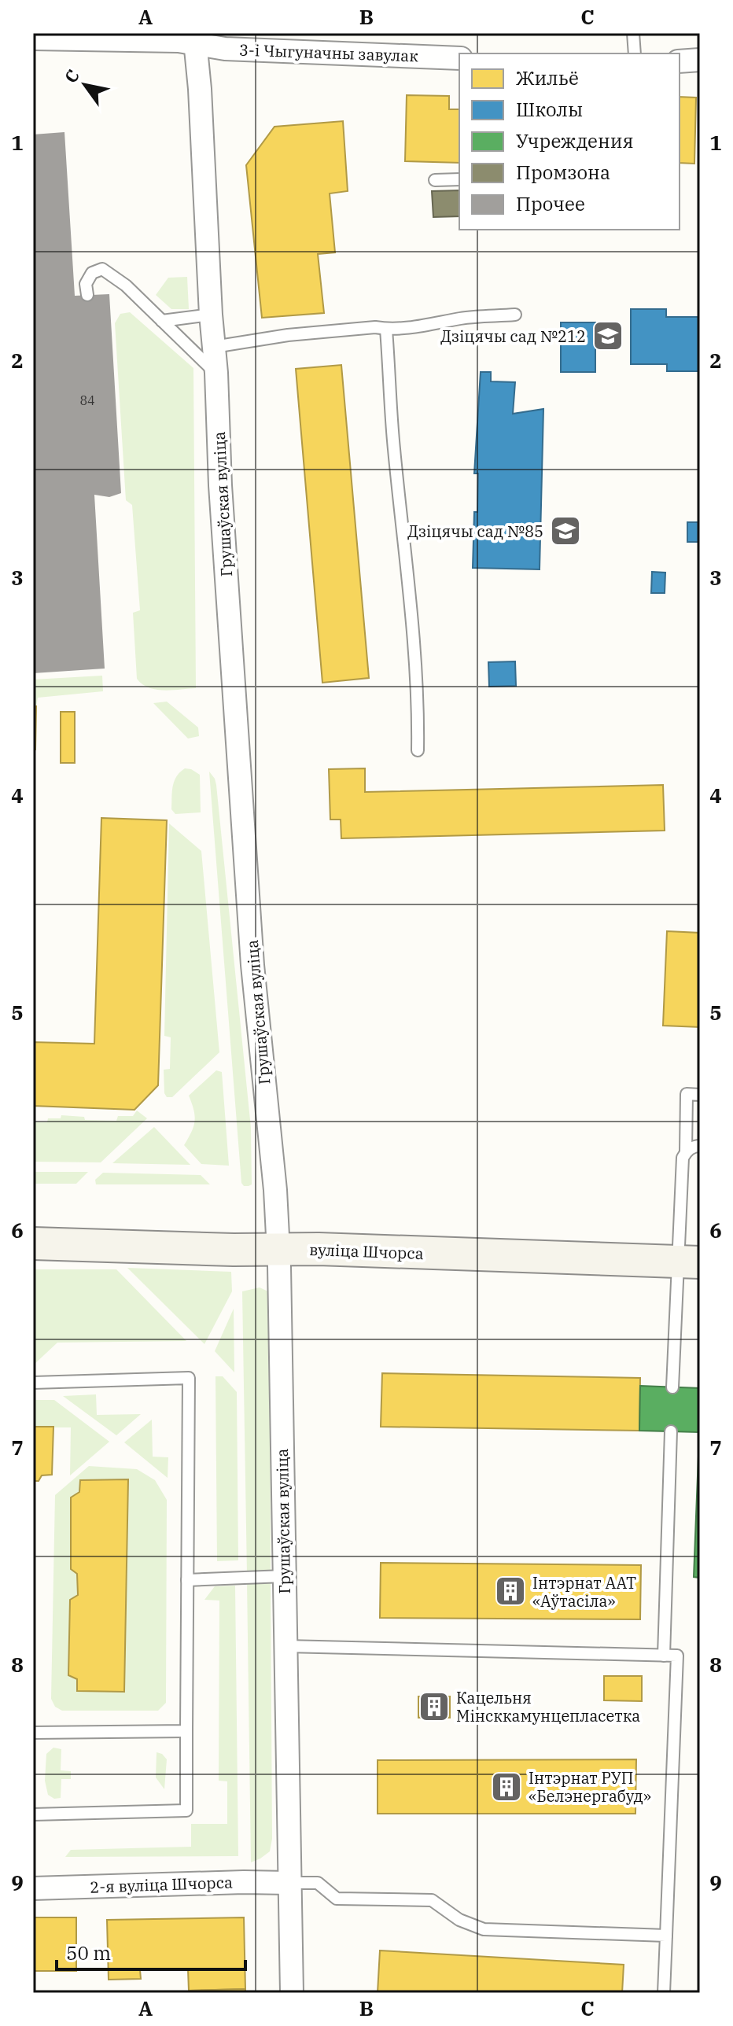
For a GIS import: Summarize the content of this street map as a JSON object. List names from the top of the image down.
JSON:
{
  "streets": {
    "main road": ["вуліца Шчорса"],
    "street": ["3-і Чыгуначны завулак", "Грушаўская вуліца", "2-я вуліца Шчорса"]
  },
  "crossings": [
    ["3-і Чыгуначны завулак", "Грушаўская вуліца"],
    ["Грушаўская вуліца", "вуліца Шчорса"],
    ["Грушаўская вуліца", "2-я вуліца Шчорса"]
  ],
  "places": {
    "school or university": ["Дзіцячы сад №212", "Дзіцячы сад №85"],
    "building": ["Інтэрнат ААТ «Аўтасіла»", "Кацельня Мінсккамунцепласетка", "Інтэрнат РУП «Белэнергабуд»"]
  },
  "house_numbers": ["84"],
  "legend": [
    "Жильё",
    "Школы",
    "Учреждения",
    "Промзона",
    "Прочее"
  ],
  "scale_bar": "50 m",
  "north": "top left",
  "grid": {
    "columns": ["A", "B", "C"],
    "rows": [
      "1",
      "2",
      "3",
      "4",
      "5",
      "6",
      "7",
      "8",
      "9"
    ]
  }
}
